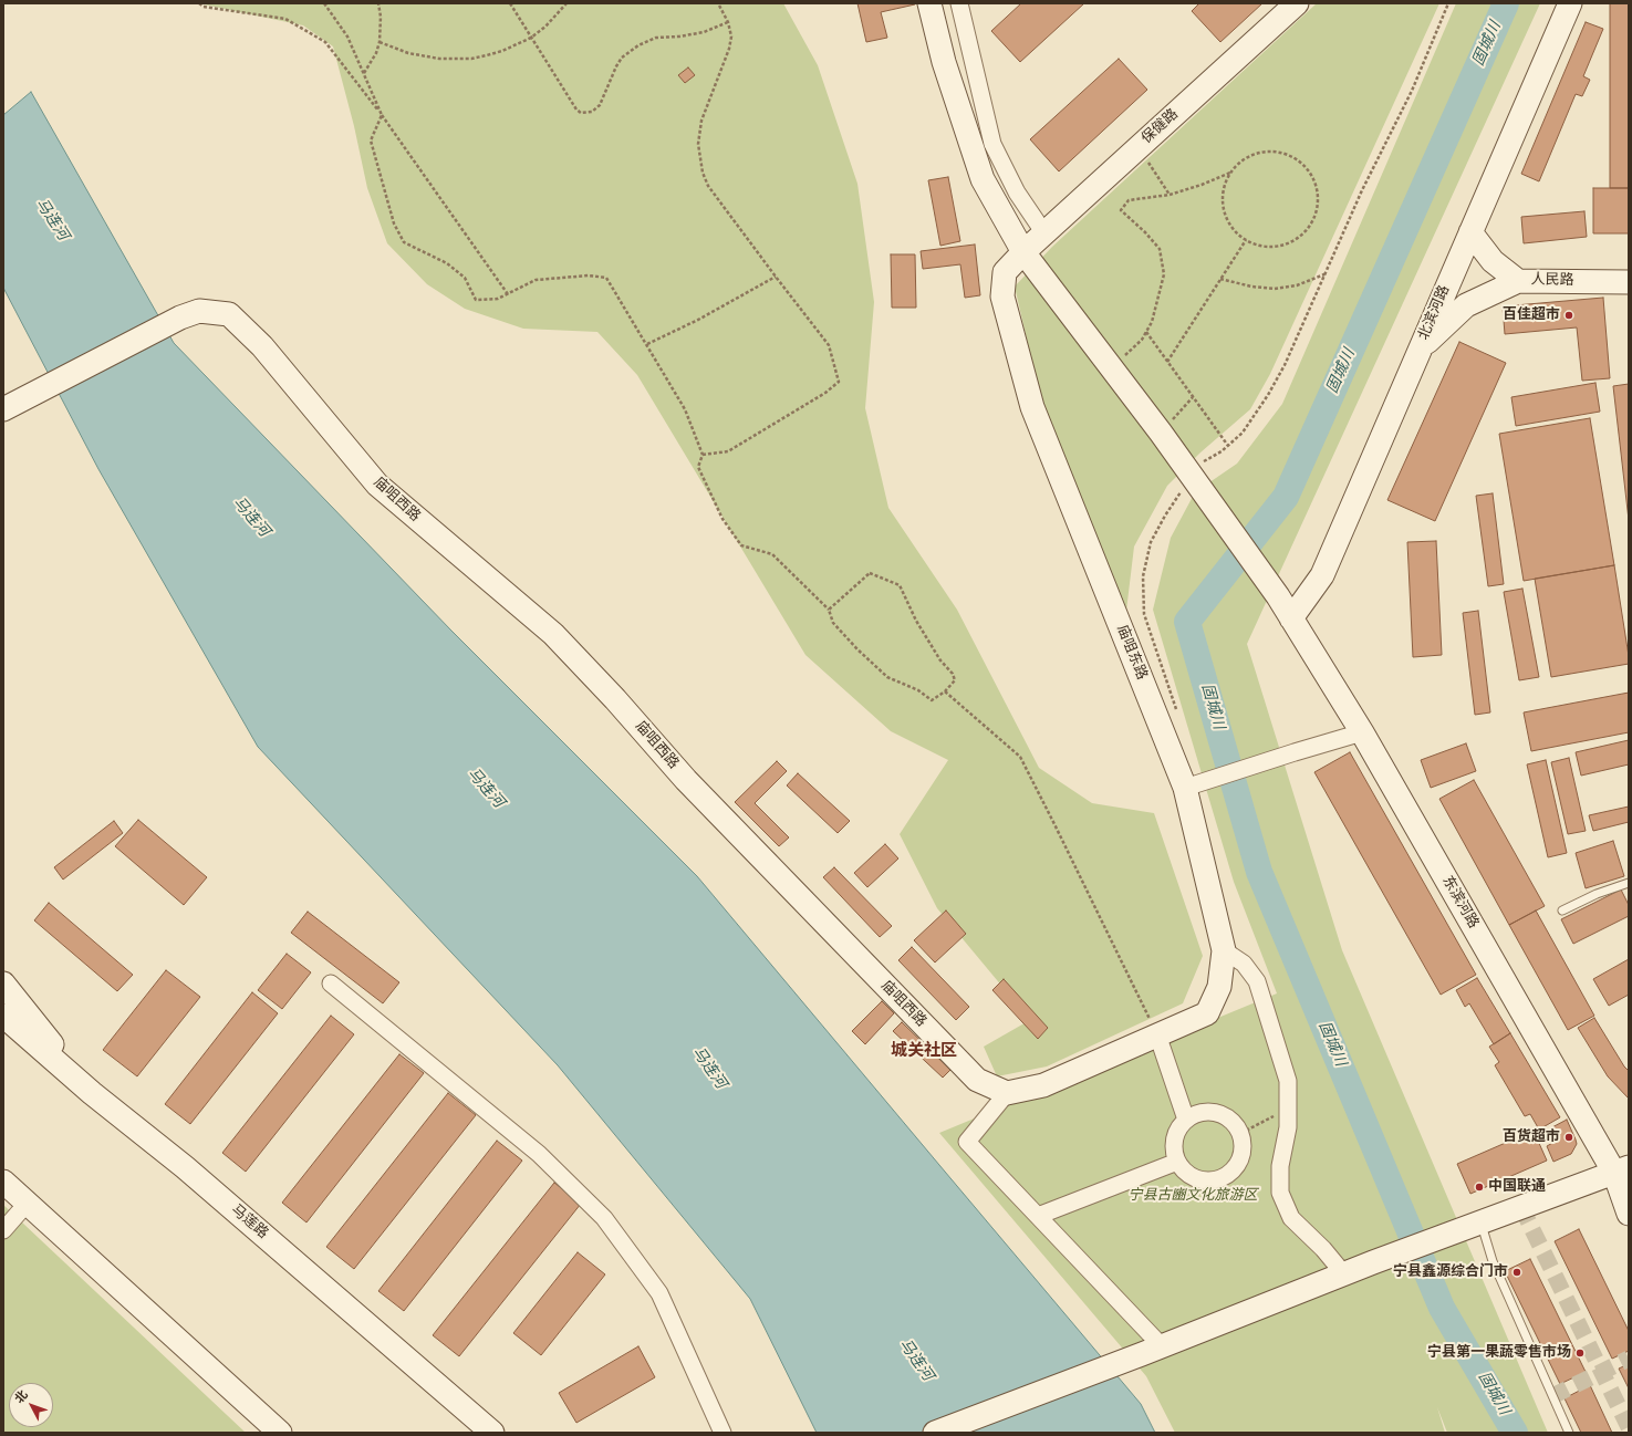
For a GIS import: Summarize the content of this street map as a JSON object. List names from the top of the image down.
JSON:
{
  "streets": {
    "street": [
      "保健路",
      "人民路",
      "北滨河路",
      "庙咀西路",
      "庙咀东路",
      "东滨河路",
      "马莲路"
    ]
  },
  "crossings": [
    ["保健路", "庙咀东路"],
    ["保健路", "东滨河路"],
    ["人民路", "北滨河路"],
    ["北滨河路", "东滨河路"],
    ["庙咀东路", "东滨河路"]
  ],
  "districts": ["城关社区"],
  "water": ["固城川", "马连河"],
  "parks": ["宁县古豳文化旅游区"],
  "places": [
    "百佳超市",
    "百货超市",
    "中国联通",
    "宁县鑫源综合门市",
    "宁县第一果蔬零售市场"
  ],
  "north": "top left"
}
